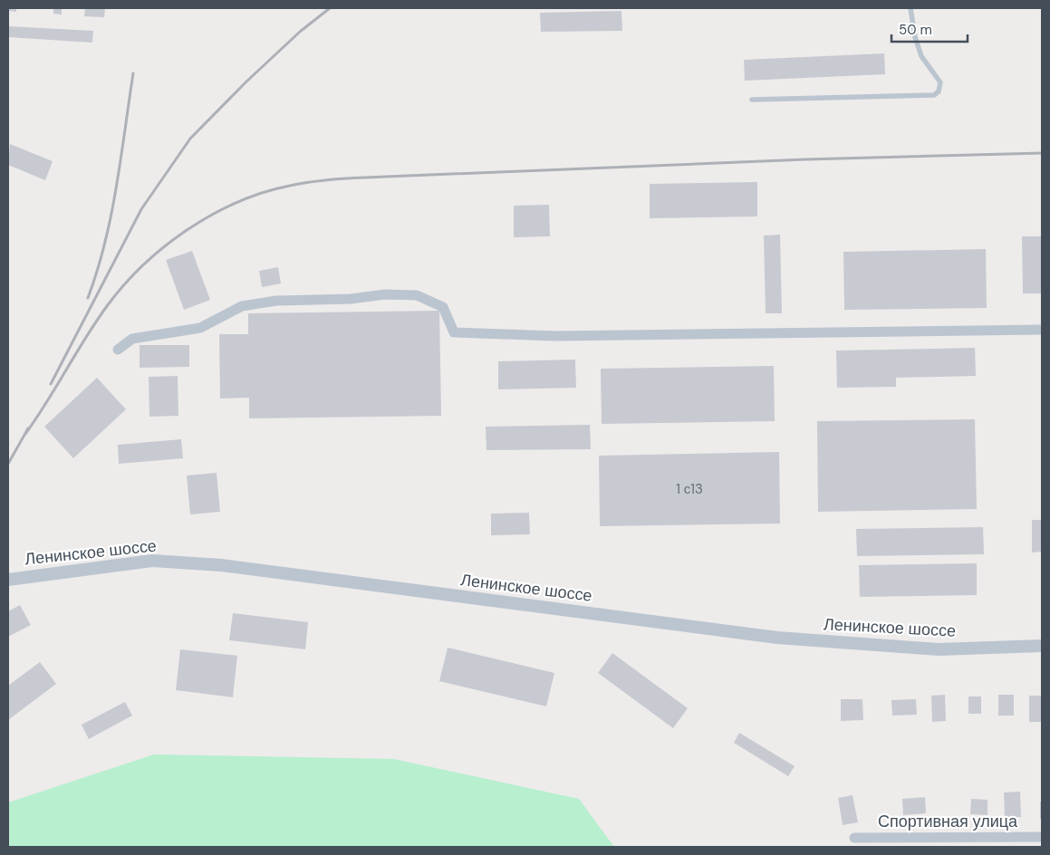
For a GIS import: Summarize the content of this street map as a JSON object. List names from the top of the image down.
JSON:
{
  "streets": {
    "street": ["Ленинское шоссе", "Спортивная улица"]
  },
  "house_numbers": ["1 с13"],
  "scale_bar": "50 m"
}
